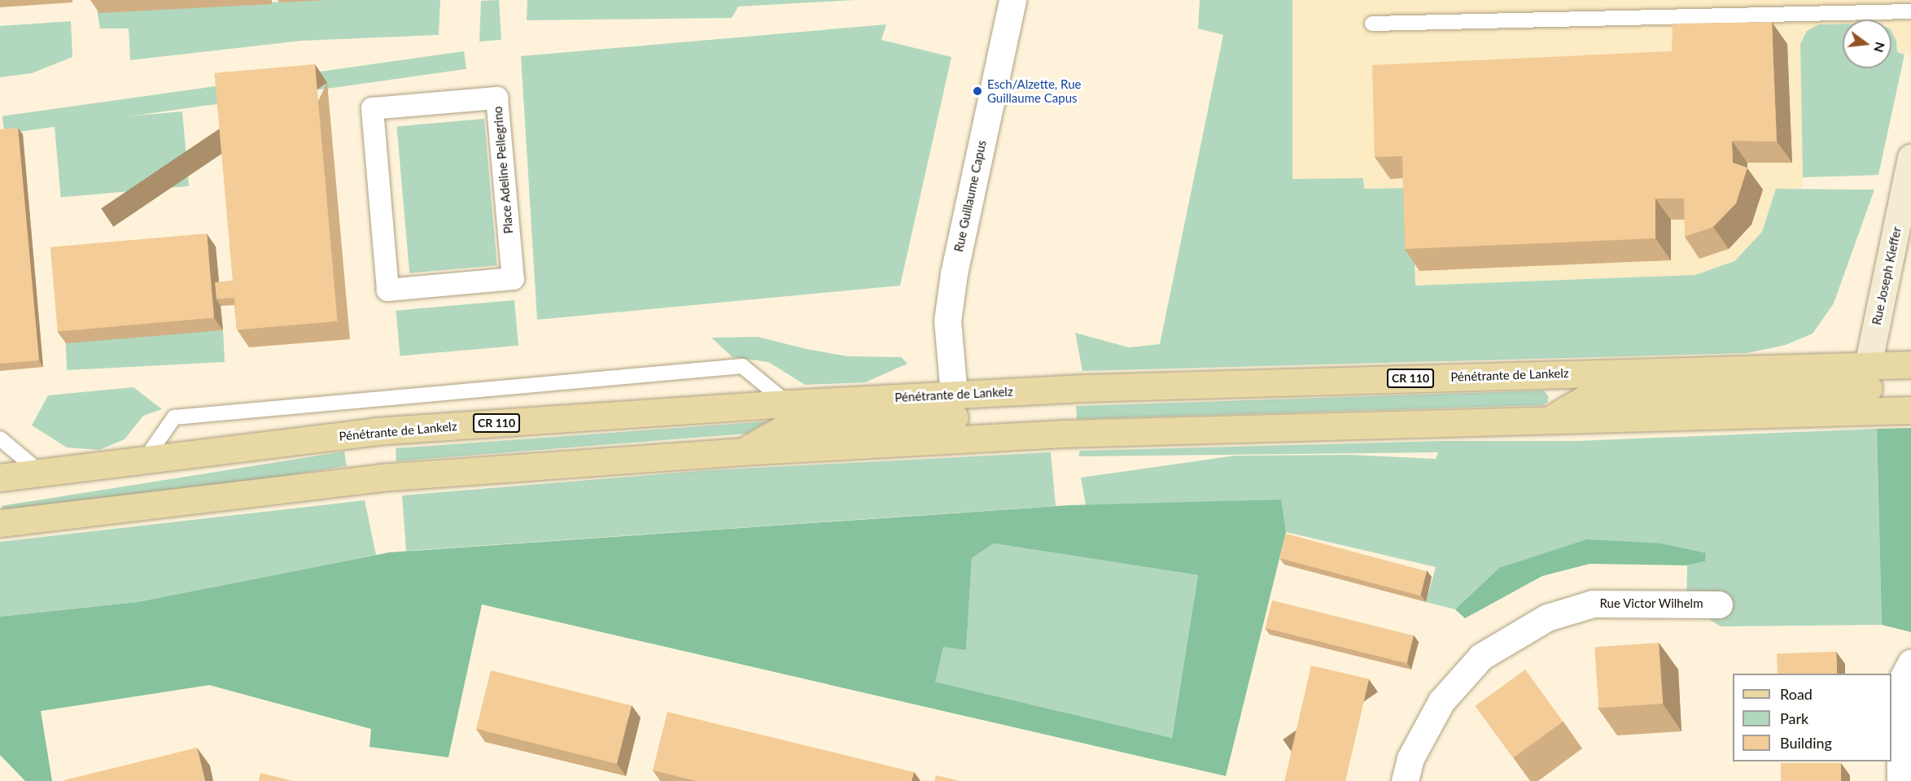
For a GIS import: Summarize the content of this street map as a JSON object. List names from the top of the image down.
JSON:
{
  "streets": {
    "main road": ["Rue Joseph Kieffer", "Pénétrante de Lankelz", "CR 110"],
    "street": ["Place Adeline Pellegrino", "Rue Guillaume Capus", "Rue Victor Wilhelm"]
  },
  "crossings": [
    ["Rue Guillaume Capus", "Pénétrante de Lankelz"],
    ["Rue Joseph Kieffer", "Pénétrante de Lankelz"]
  ],
  "places": ["Esch/Alzette, Rue Guillaume Capus"],
  "legend": ["Road", "Park", "Building"],
  "north": "right"
}
